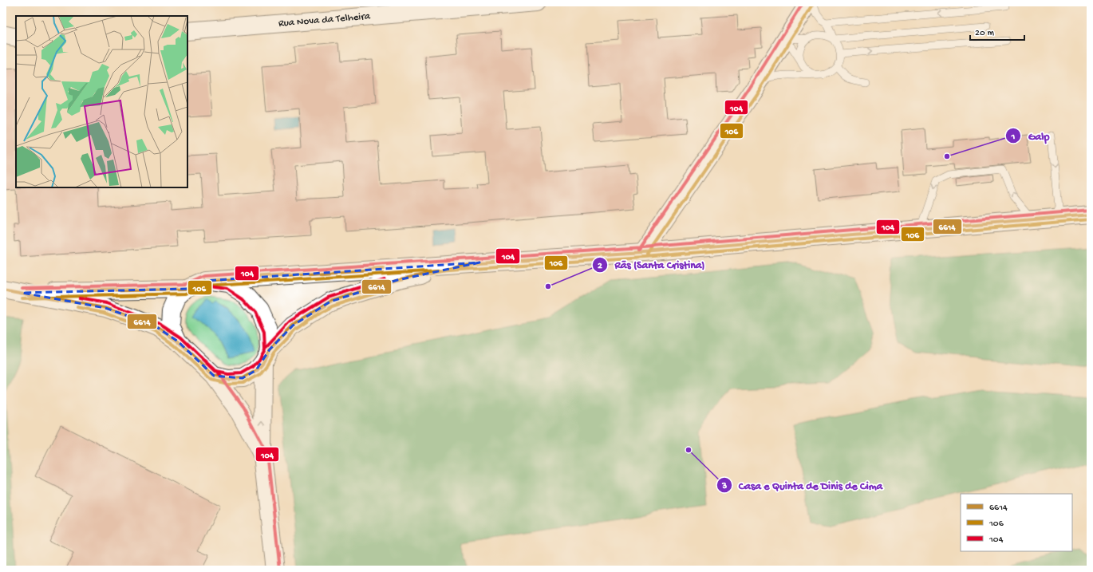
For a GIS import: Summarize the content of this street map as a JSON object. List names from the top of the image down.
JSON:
{
  "streets": {
    "main road": ["Rua Nova da Telheira"]
  },
  "places": ["Galp", "Rãs (Santa Cristina)", "Casa e Quinta de Dinis de Cima"],
  "lines": ["transit line 104", "transit line 106", "transit line 6614"],
  "legend": ["6614", "106", "104"],
  "scale_bar": "20 m"
}
